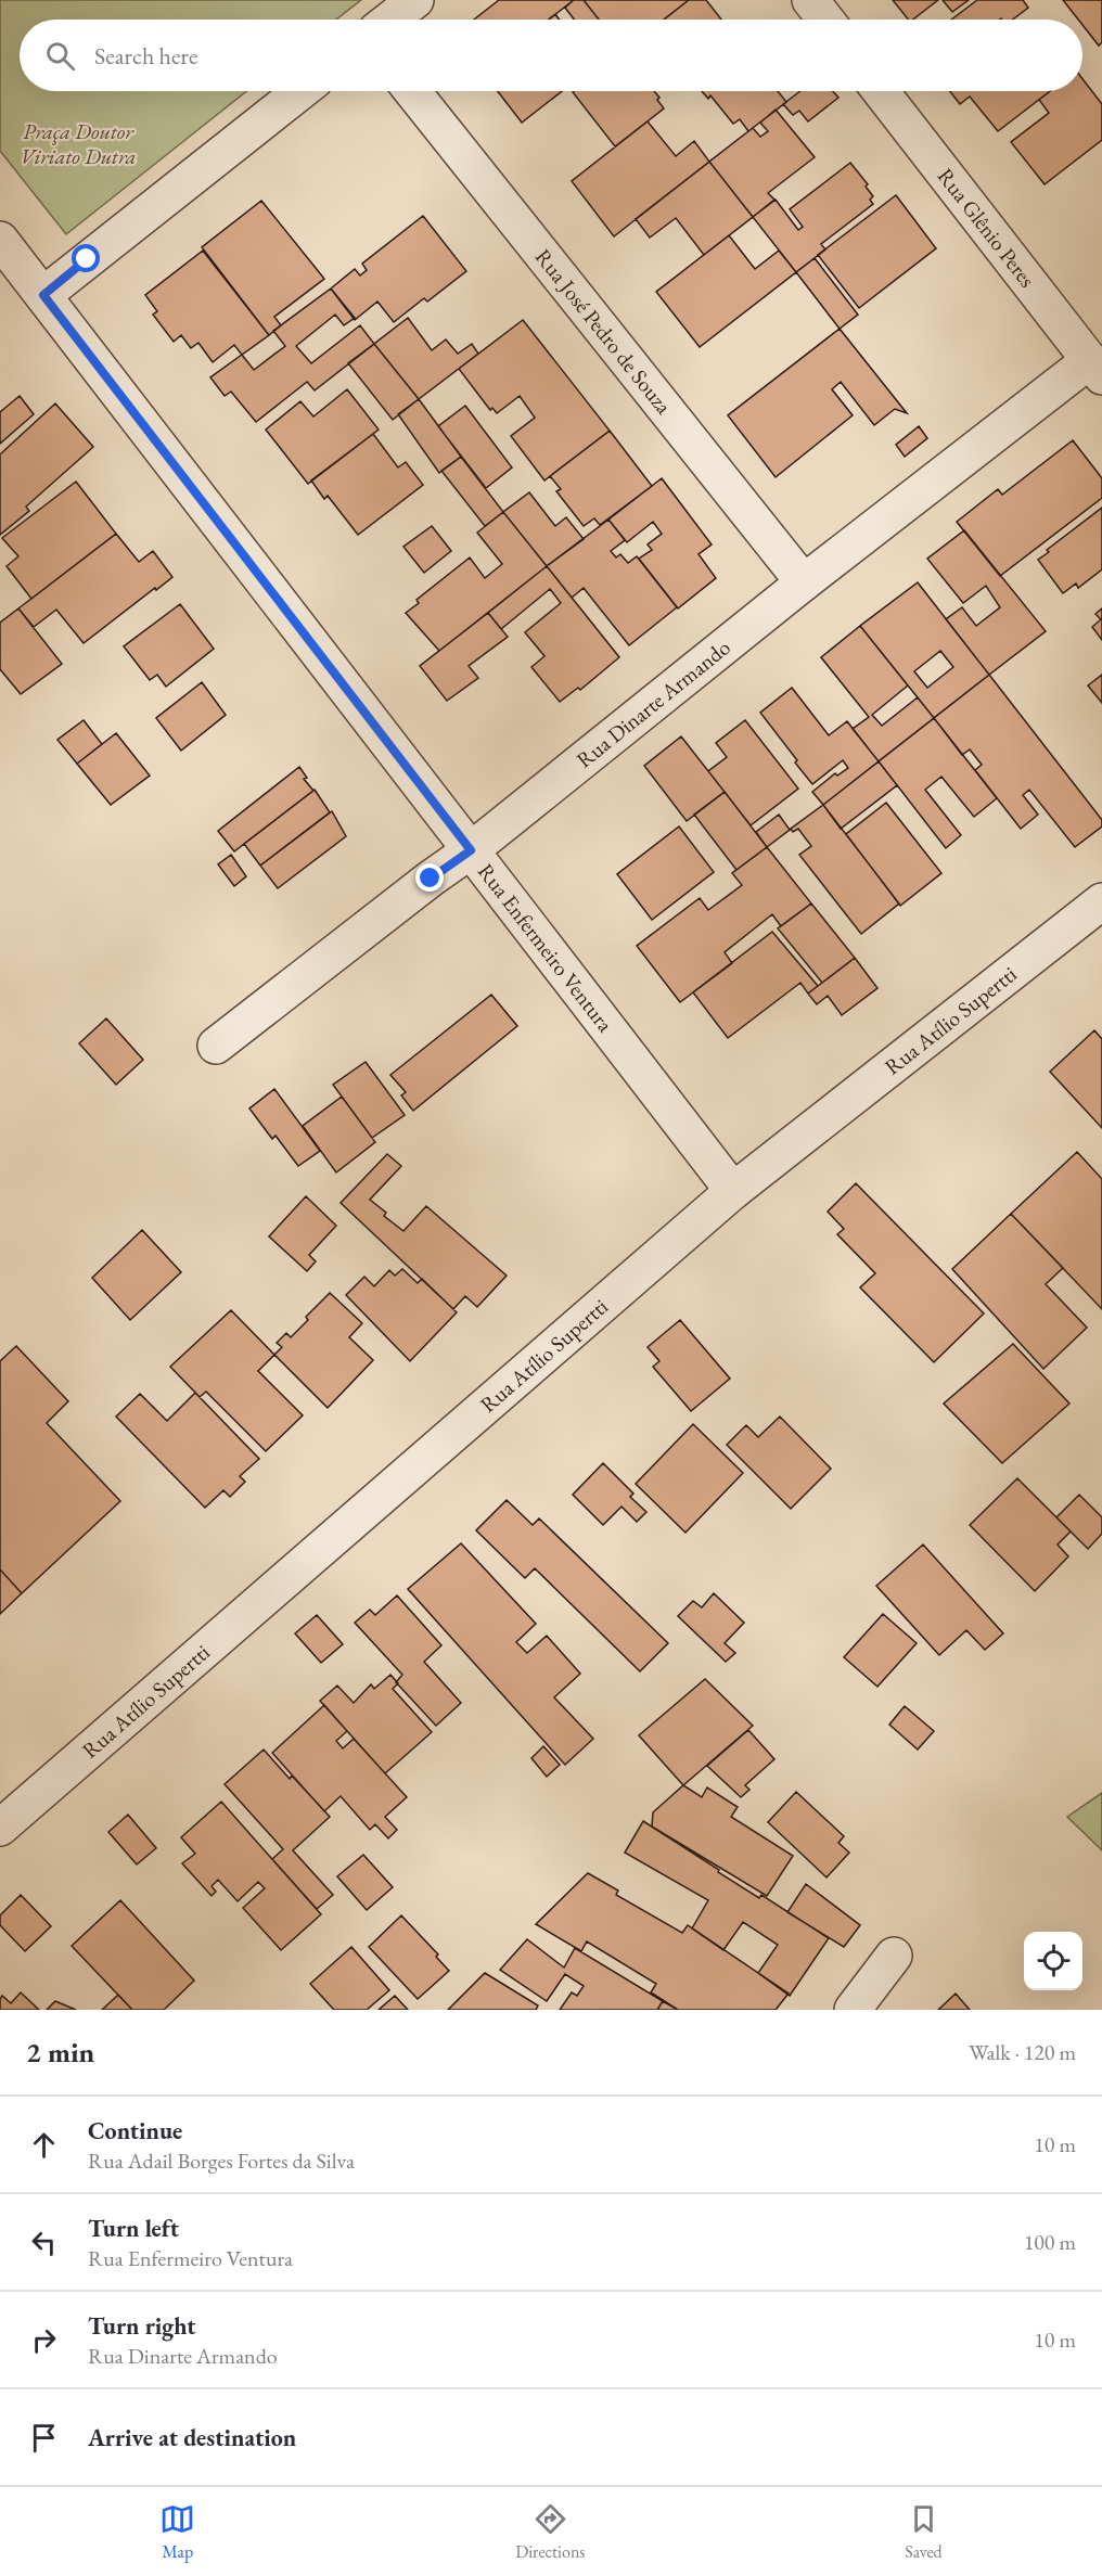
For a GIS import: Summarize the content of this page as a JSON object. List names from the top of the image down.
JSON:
{
  "streets": {
    "street": [
      "Rua Glênio Peres",
      "Rua José Pedro de Souza",
      "Rua Dinarte Armando",
      "Rua Enfermeiro Ventura",
      "Rua Atílio Supertti"
    ]
  },
  "crossings": [
    ["Rua Glênio Peres", "Rua Dinarte Armando"],
    ["Rua José Pedro de Souza", "Rua Dinarte Armando"],
    ["Rua Dinarte Armando", "Rua Enfermeiro Ventura"],
    ["Rua Enfermeiro Ventura", "Rua Atílio Supertti"]
  ],
  "parks": ["Praça Doutor Viriato Dutra"],
  "page": {
    "search": "Search here",
    "heading": ["2 min", "Walk · 120 m"],
    "list": [
      ["Continue", "Rua Adail Borges Fortes da Silva", "10 m"],
      ["Turn left", "Rua Enfermeiro Ventura", "100 m"],
      ["Turn right", "Rua Dinarte Armando", "10 m"],
      "Arrive at destination"
    ],
    "nav": ["Map", "Directions", "Saved"]
  }
}
